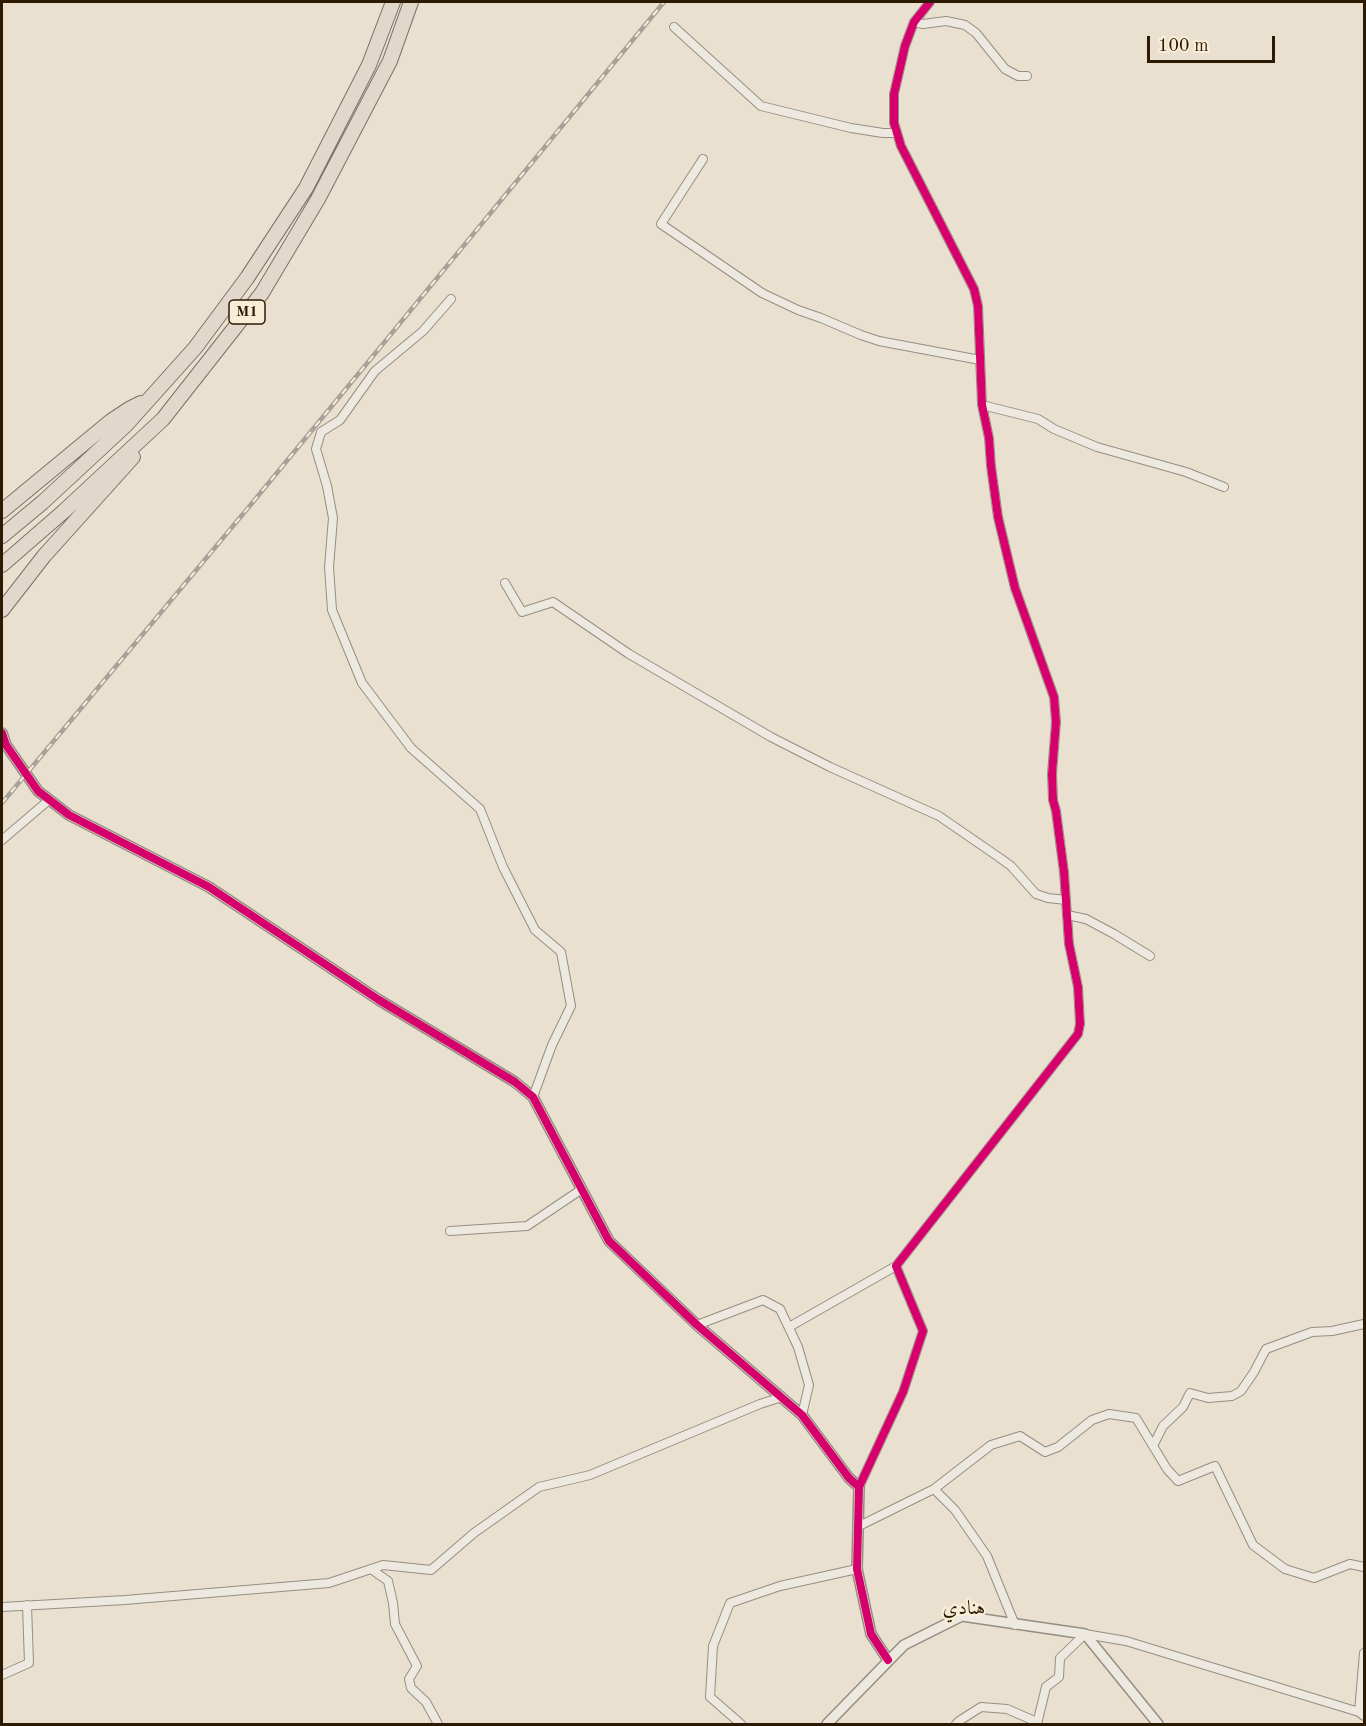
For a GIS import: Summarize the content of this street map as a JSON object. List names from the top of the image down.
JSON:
{
  "streets": {
    "highway": ["M1"]
  },
  "districts": ["هنادي"],
  "scale_bar": "100 m"
}
